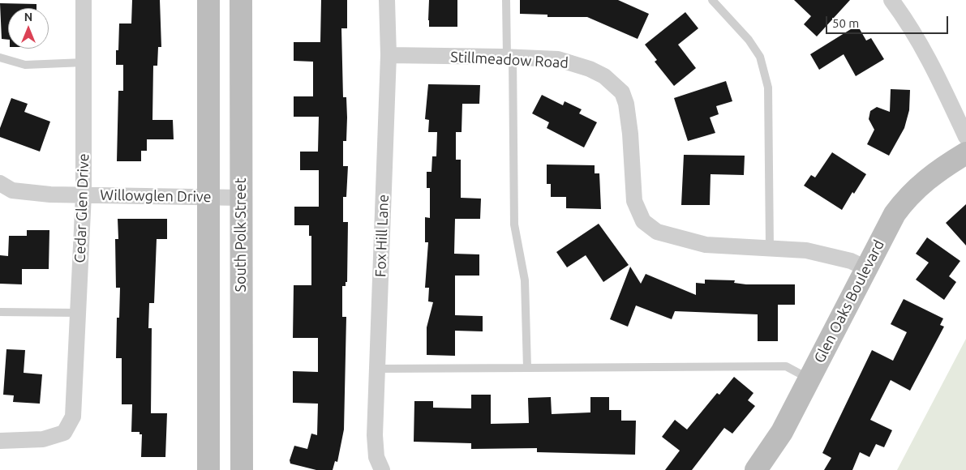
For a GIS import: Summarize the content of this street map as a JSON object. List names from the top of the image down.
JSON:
{
  "streets": {
    "main road": ["South Polk Street", "Glen Oaks Boulevard"],
    "street": [
      "Stillmeadow Road",
      "Willowglen Drive",
      "Cedar Glen Drive",
      "Fox Hill Lane"
    ]
  },
  "crossings": [
    ["Stillmeadow Road", "Fox Hill Lane"],
    ["Stillmeadow Road", "Glen Oaks Boulevard"],
    ["Willowglen Drive", "Cedar Glen Drive"],
    ["Willowglen Drive", "South Polk Street"]
  ],
  "scale_bar": "50 m",
  "north": "top"
}
